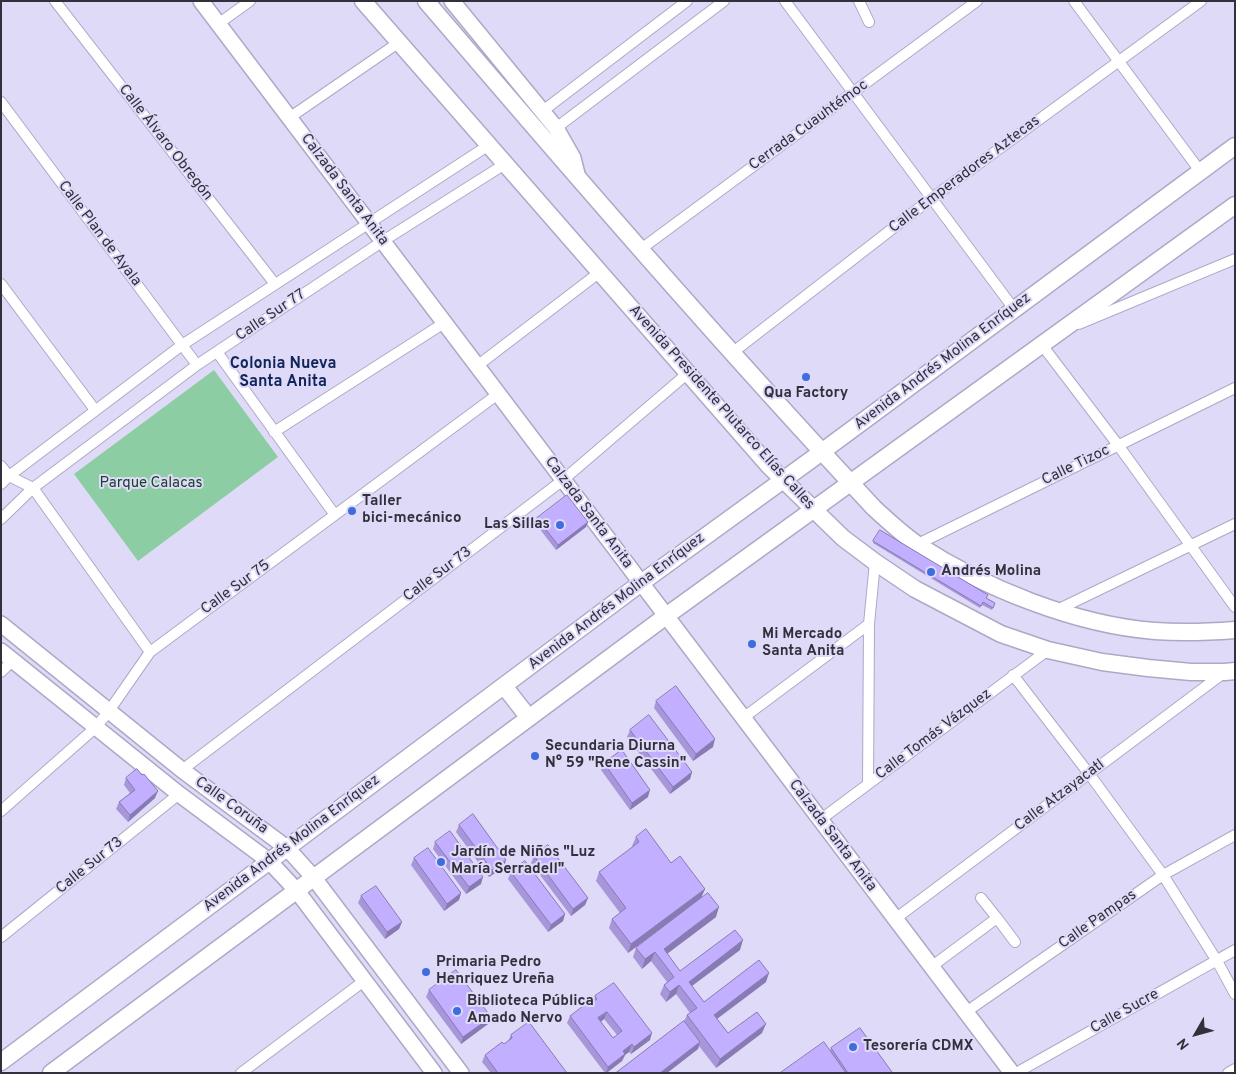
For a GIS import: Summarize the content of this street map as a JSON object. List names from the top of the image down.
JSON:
{
  "streets": {
    "main road": ["Avenida Andrés Molina Enríquez", "Avenida Presidente Plutarco Elías Calles"],
    "street": [
      "Cerrada Cuauhtémoc",
      "Calle Álvaro Obregón",
      "Calle Emperadores Aztecas",
      "Calzada Santa Anita",
      "Calle Plan de Ayala",
      "Calle Sur 77",
      "Calle Tizoc",
      "Calle Sur 73",
      "Calle Sur 75",
      "Calle Tomás Vázquez",
      "Calle Atzayacatl",
      "Calle Coruña",
      "Calle Pampas",
      "Calle Sucre"
    ]
  },
  "crossings": [
    ["Calle Álvaro Obregón", "Calle Sur 77"],
    ["Calzada Santa Anita", "Calle Sur 77"],
    ["Calzada Santa Anita", "Avenida Andrés Molina Enríquez"],
    ["Calzada Santa Anita", "Calle Sur 73"],
    ["Calzada Santa Anita", "Calle Sur 75"],
    ["Calzada Santa Anita", "Calle Tomás Vázquez"],
    ["Calzada Santa Anita", "Calle Atzayacatl"],
    ["Calzada Santa Anita", "Calle Pampas"],
    ["Calle Plan de Ayala", "Calle Sur 77"],
    ["Calle Sur 77", "Avenida Presidente Plutarco Elías Calles"],
    ["Avenida Andrés Molina Enríquez", "Avenida Presidente Plutarco Elías Calles"],
    ["Avenida Andrés Molina Enríquez", "Calle Coruña"],
    ["Avenida Presidente Plutarco Elías Calles", "Calle Sur 73"],
    ["Avenida Presidente Plutarco Elías Calles", "Calle Tomás Vázquez"],
    ["Avenida Presidente Plutarco Elías Calles", "Calle Atzayacatl"],
    ["Calle Sur 73", "Calle Coruña"],
    ["Calle Sur 75", "Calle Coruña"]
  ],
  "districts": ["Colonia Nueva Santa Anita"],
  "parks": ["Parque Calacas"],
  "places": [
    "Qua Factory",
    "Taller bici-mecánico",
    "Las Sillas",
    "Andrés Molina",
    "Mi Mercado Santa Anita",
    "Secundaria Diurna N° 59 \"Rene Cassin\"",
    "Jardín de Niños \"Luz María Serradell\"",
    "Primaria Pedro Henriquez Ureña",
    "Biblioteca Pública Amado Nervo",
    "Tesorería CDMX"
  ],
  "north": "bottom left"
}
